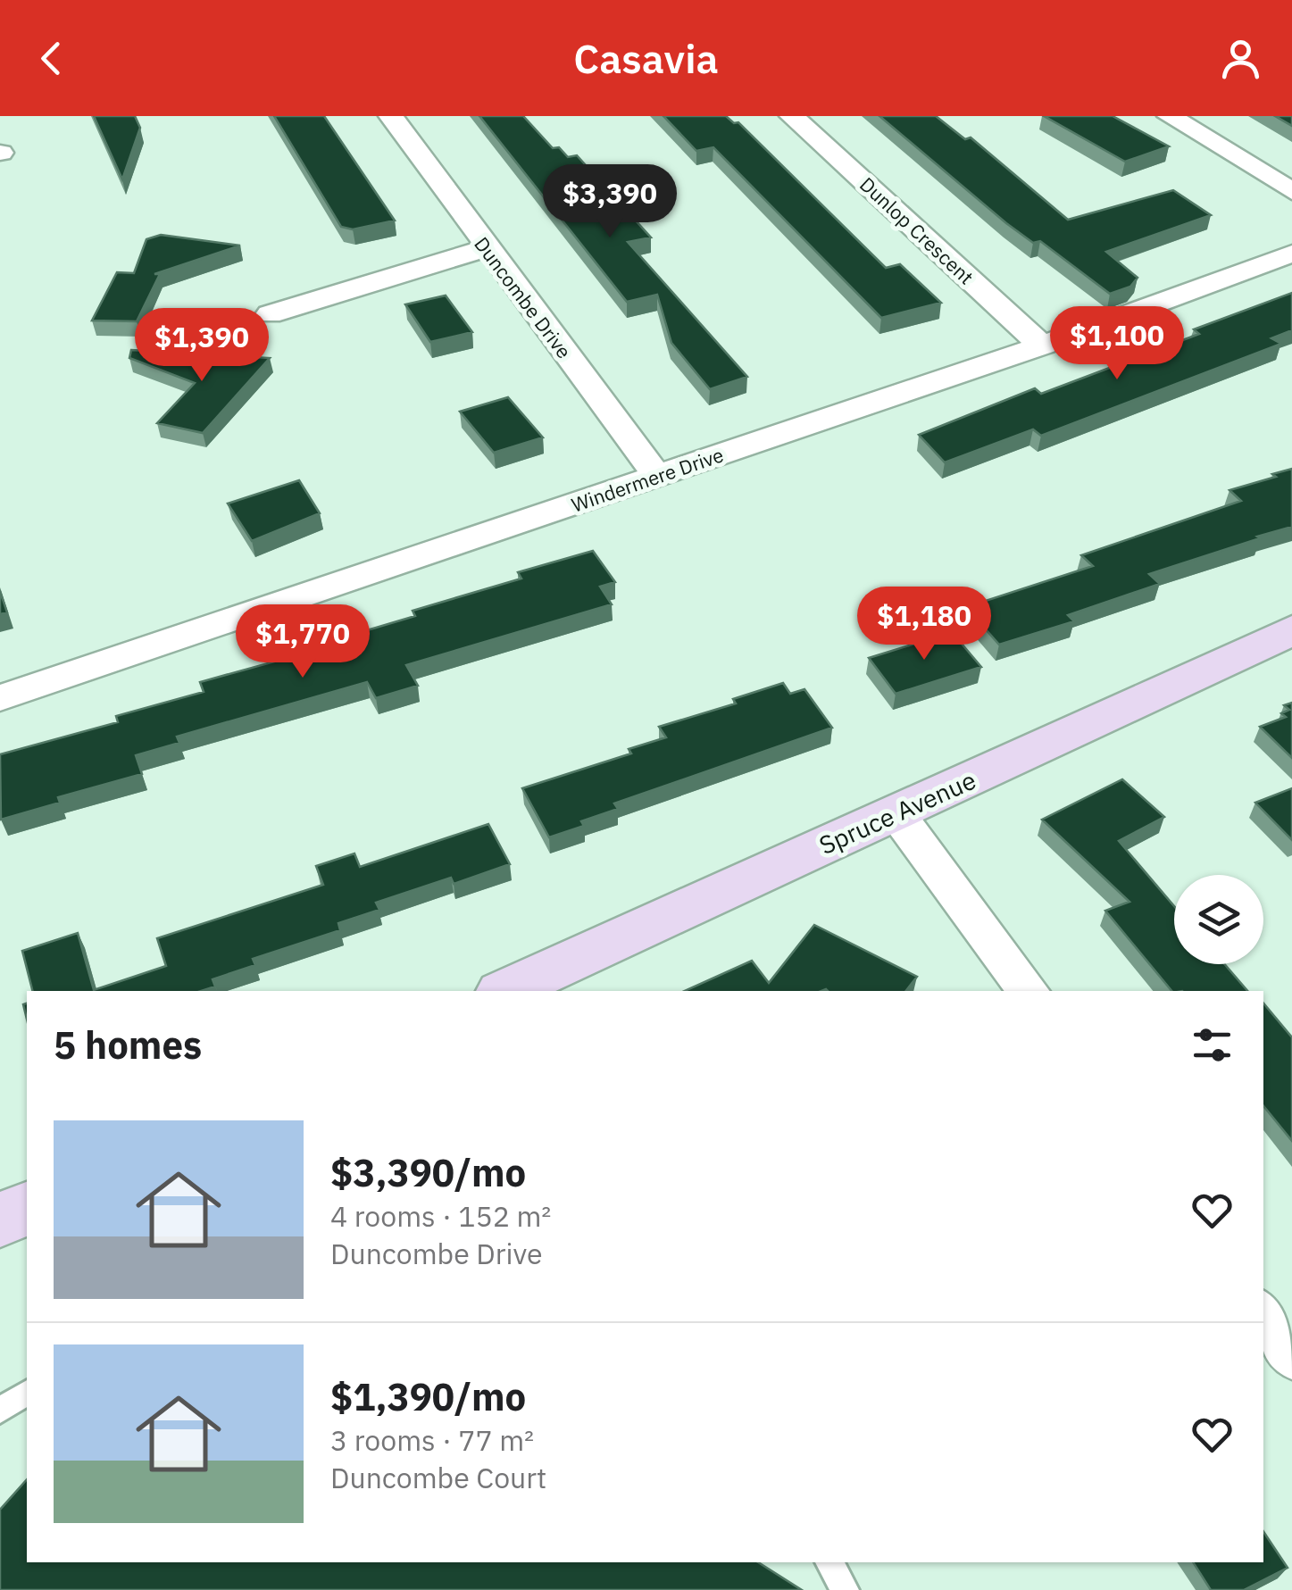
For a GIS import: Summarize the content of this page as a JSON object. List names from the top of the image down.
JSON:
{
  "streets": {
    "street": [
      "Dunlop Crescent",
      "Duncombe Drive",
      "Windermere Drive",
      "Spruce Avenue"
    ]
  },
  "crossings": [
    ["Dunlop Crescent", "Windermere Drive"],
    ["Duncombe Drive", "Windermere Drive"]
  ],
  "page": {
    "header": "Casavia",
    "price": [
      "$3,390",
      "$1,100",
      "$1,390",
      "$1,180",
      "$1,770"
    ],
    "heading": "5 homes",
    "list": [
      {
        "name": "$3,390/mo",
        "note": "4 rooms · 152 m² · Duncombe Drive"
      },
      {
        "name": "$1,390/mo",
        "note": "3 rooms · 77 m² · Duncombe Court"
      }
    ]
  }
}
